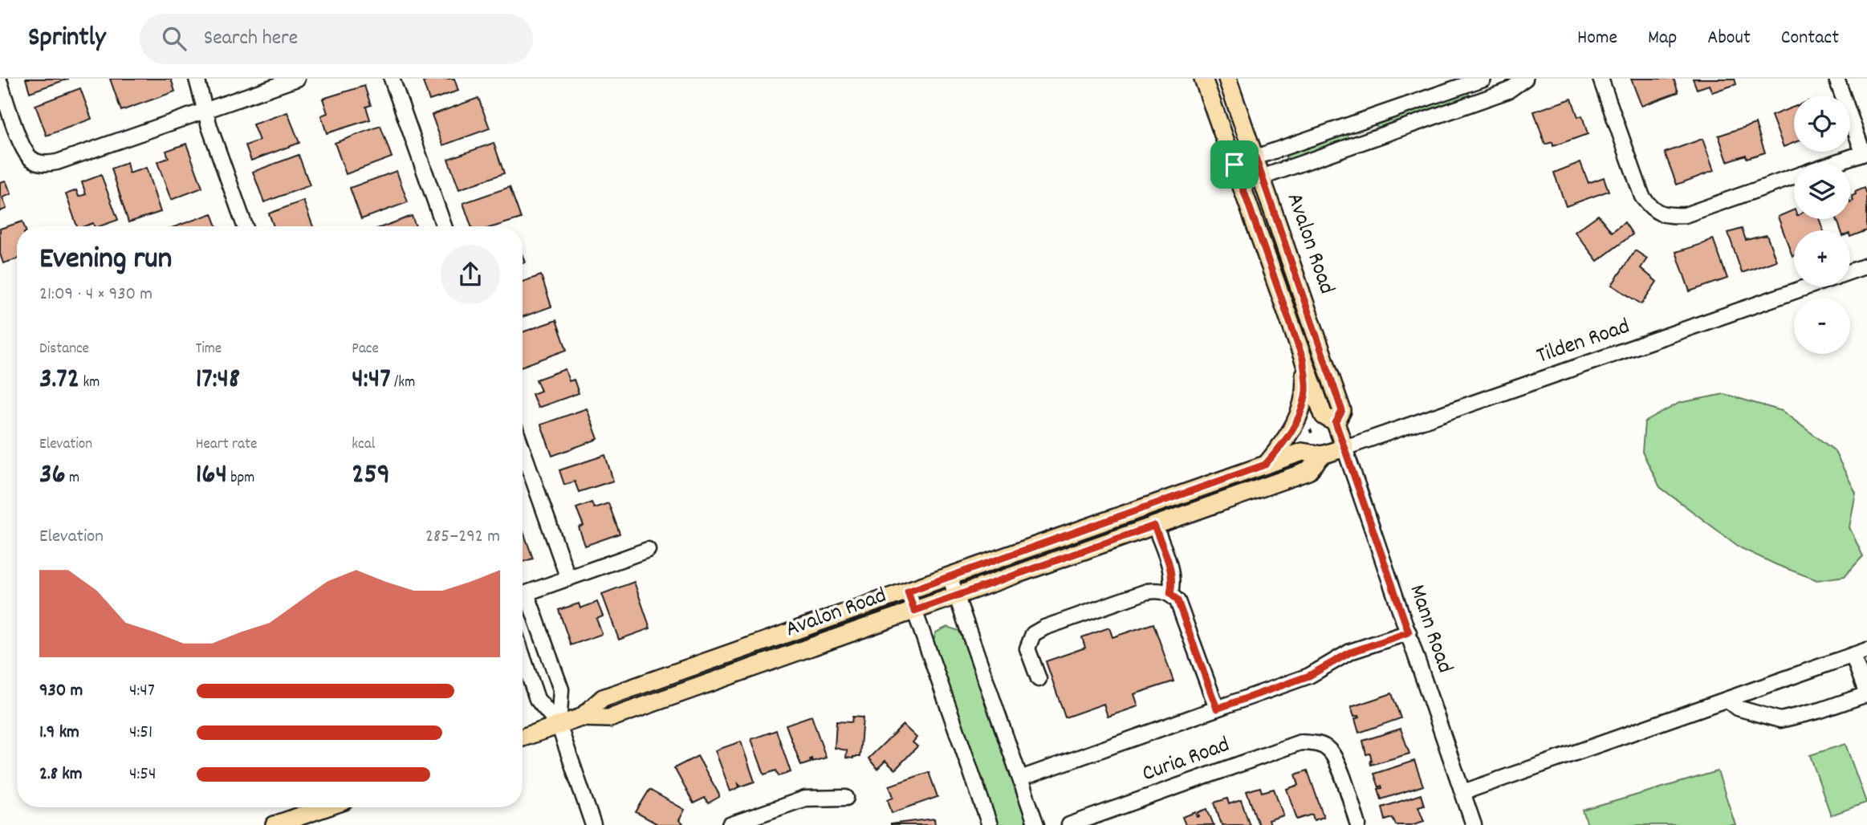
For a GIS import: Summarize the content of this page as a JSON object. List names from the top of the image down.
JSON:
{
  "streets": {
    "main road": ["Avalon Road"],
    "street": ["Tilden Road", "Mann Road", "Curia Road"]
  },
  "crossings": [
    ["Avalon Road", "Tilden Road"],
    ["Avalon Road", "Mann Road"],
    ["Tilden Road", "Mann Road"]
  ],
  "page": {
    "header": "Sprintly",
    "search": "Search here",
    "nav": [
      "Home",
      "Map",
      "About",
      "Contact"
    ],
    "map_buttons": ["+", "−"],
    "heading": ["Evening run", "21:09 · 4 × 930 m"],
    "stats": [
      ["Distance", "3.72 km"],
      ["Time", "17:48"],
      ["Pace", "4:47 /km"],
      ["Elevation", "36 m"],
      ["Heart rate", "164 bpm"],
      ["kcal", "259"]
    ],
    "chart": ["Elevation", "285–292 m"],
    "list": [
      {
        "name": "930 m",
        "note": "4:47"
      },
      {
        "name": "1.9 km",
        "note": "4:51"
      },
      {
        "name": "2.8 km",
        "note": "4:54"
      }
    ]
  }
}
